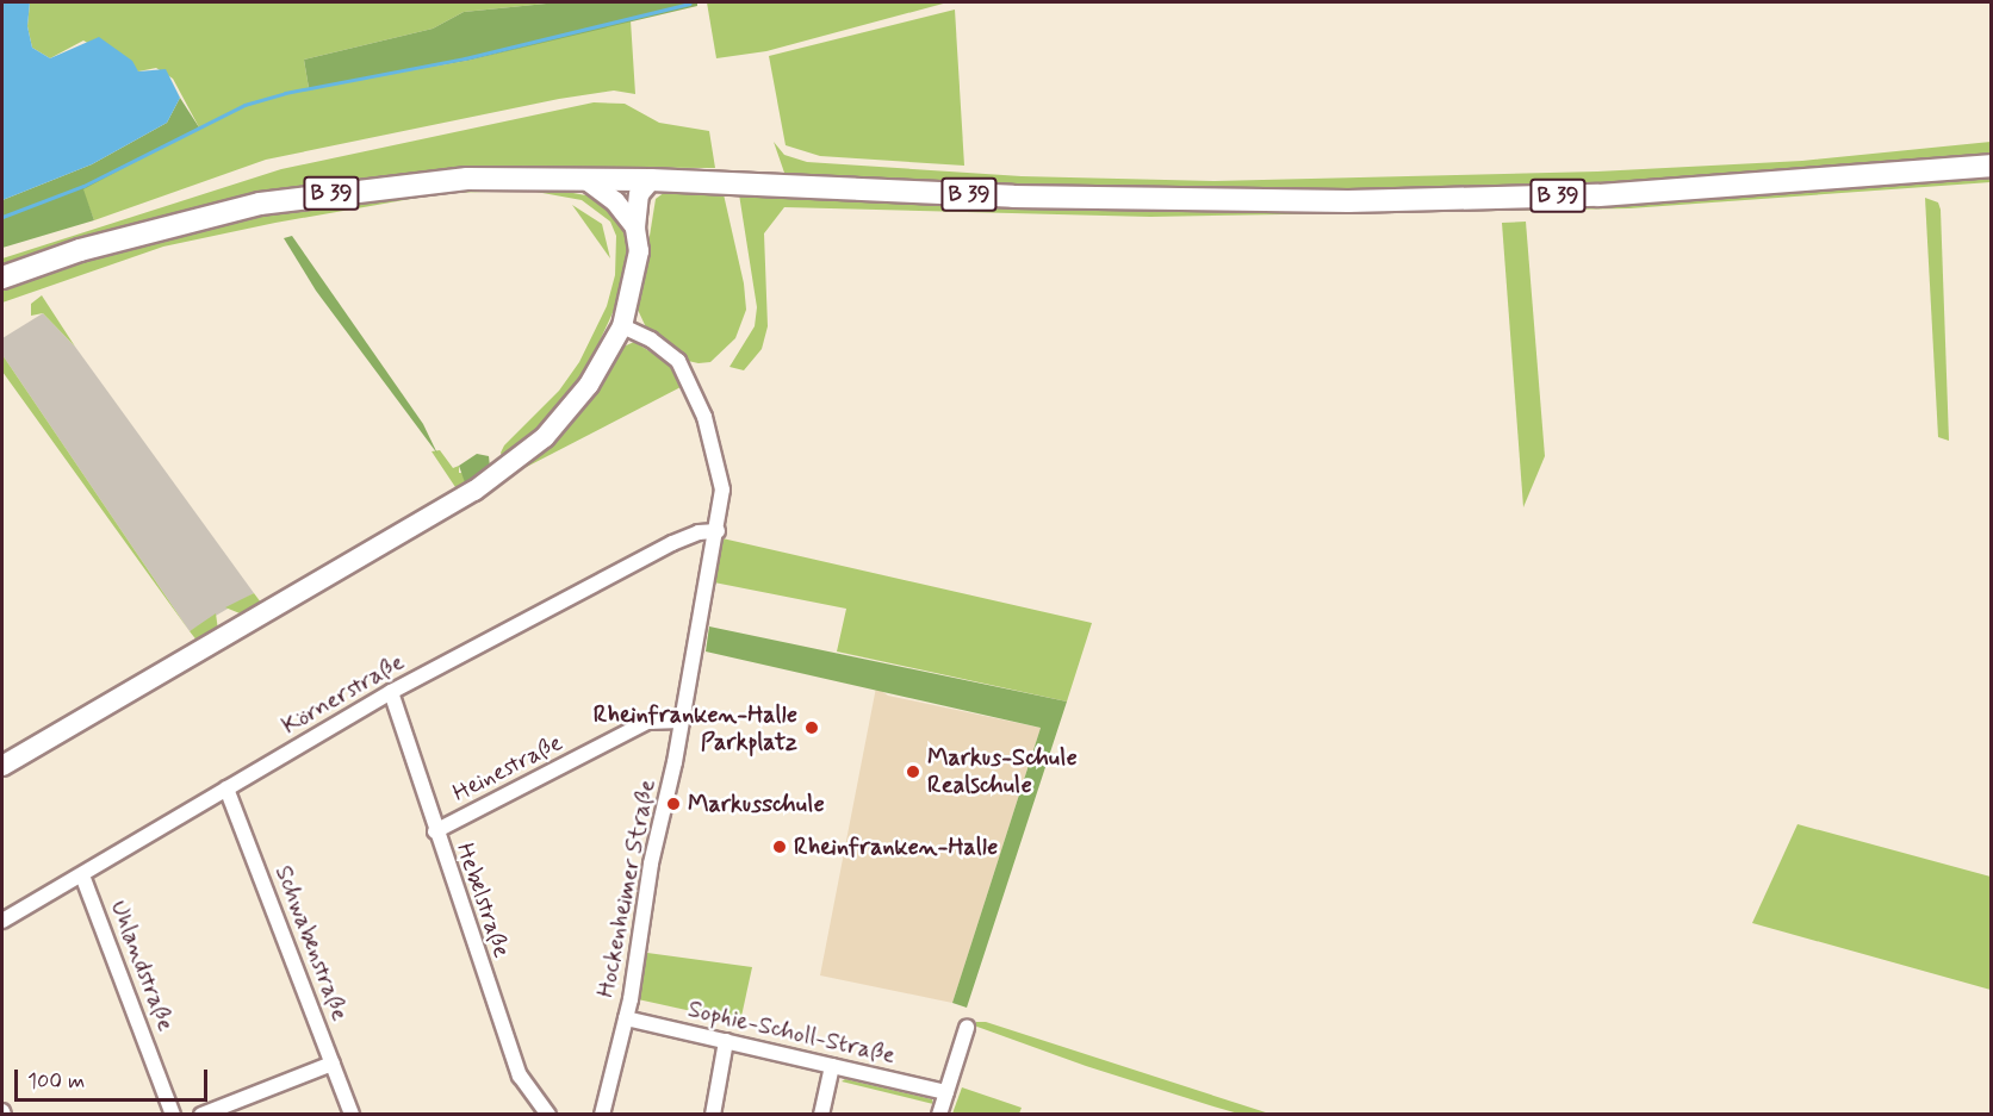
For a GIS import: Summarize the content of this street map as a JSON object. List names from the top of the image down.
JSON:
{
  "streets": {
    "main road": ["B 39"],
    "street": [
      "Körnerstraße",
      "Heinestraße",
      "Hockenheimer Straße",
      "Hebelstraße",
      "Schwabenstraße",
      "Uhlandstraße",
      "Sophie-Scholl-Straße"
    ]
  },
  "crossings": [
    ["Körnerstraße", "Hockenheimer Straße"],
    ["Körnerstraße", "Hebelstraße"],
    ["Körnerstraße", "Schwabenstraße"],
    ["Körnerstraße", "Uhlandstraße"],
    ["Heinestraße", "Hockenheimer Straße"],
    ["Heinestraße", "Hebelstraße"],
    ["Hockenheimer Straße", "Sophie-Scholl-Straße"]
  ],
  "places": [
    "Rheinfranken-Halle Parkplatz",
    "Markus-Schule Realschule",
    "Markusschule",
    "Rheinfranken-Halle"
  ],
  "scale_bar": "100 m"
}
